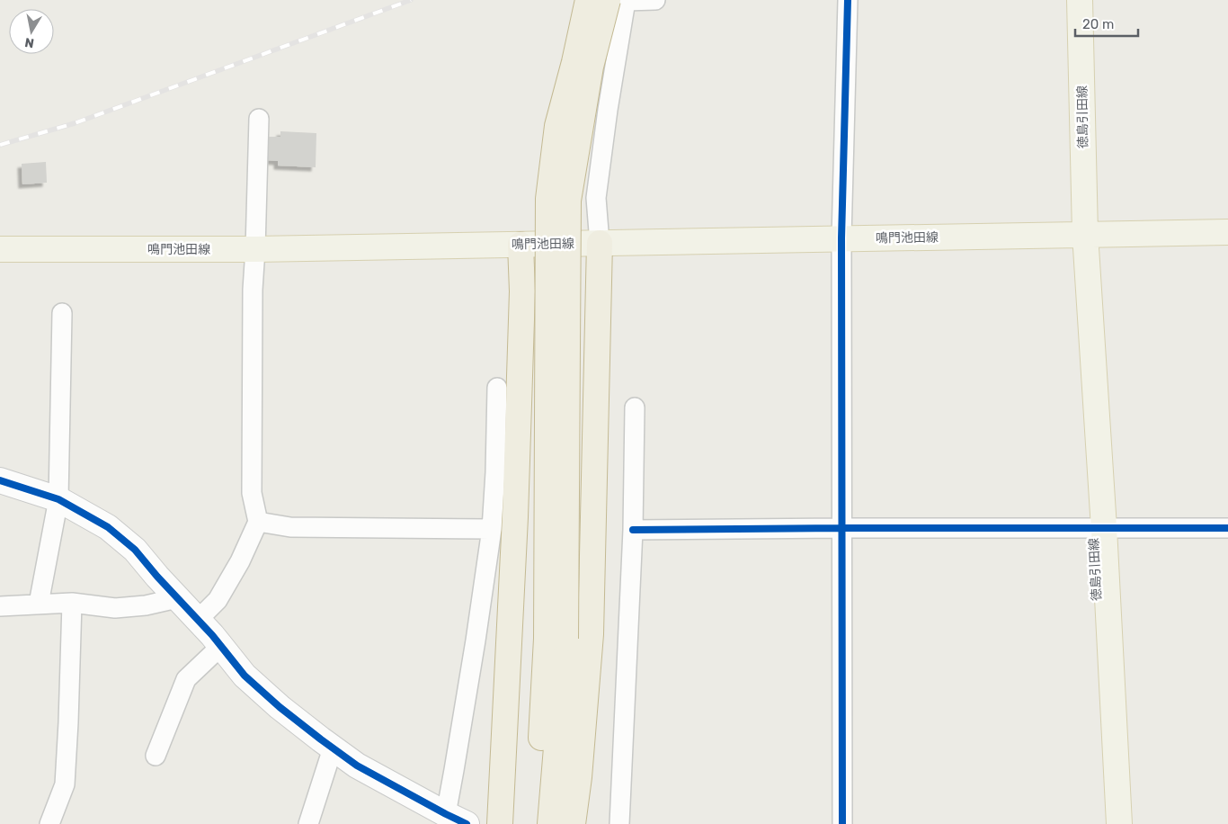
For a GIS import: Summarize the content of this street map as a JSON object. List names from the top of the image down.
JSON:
{
  "streets": {
    "main road": ["徳島引田線", "鳴門池田線"]
  },
  "crossings": [
    ["徳島引田線", "鳴門池田線"]
  ],
  "scale_bar": "20 m",
  "north": "bottom"
}
